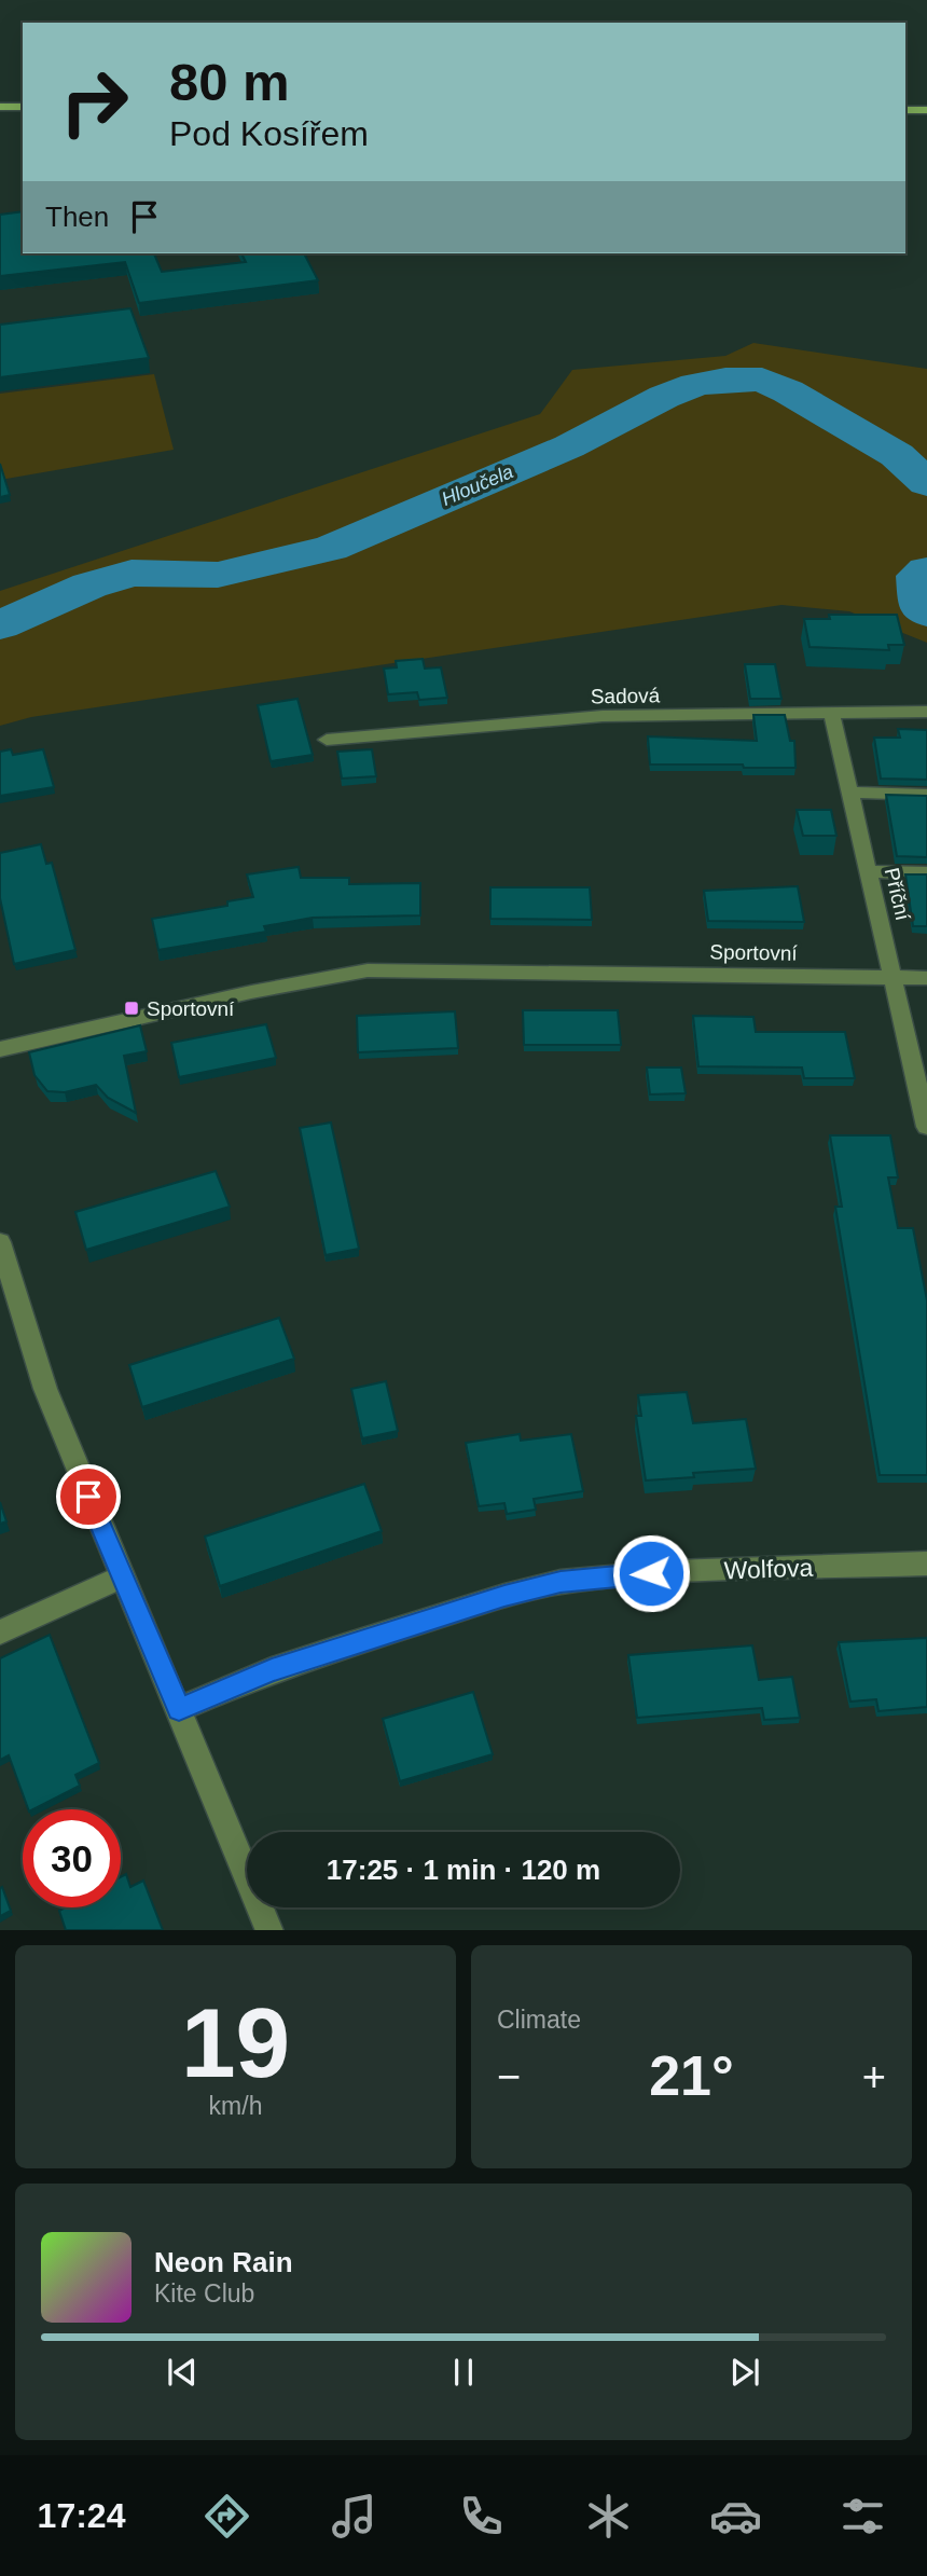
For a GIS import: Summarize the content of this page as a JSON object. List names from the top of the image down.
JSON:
{
  "streets": {
    "street": [
      "Sadová",
      "Příční",
      "Sportovní",
      "Wolfova"
    ]
  },
  "crossings": [
    ["Sadová", "Příční"],
    ["Příční", "Sportovní"]
  ],
  "water": ["Hloučela"],
  "places": {
    "transit": ["Sportovní"]
  },
  "page": {
    "turn": ["80 m", "Pod Kosířem"],
    "then": "Then",
    "limit": "30",
    "trip": "17:25 · 1 min · 120 m",
    "tile": [
      ["19", "km/h"],
      "Climate"
    ],
    "heat": ["−", "21°", "+"],
    "song": ["Neon Rain", "Kite Club"],
    "tabs": "17:24"
  }
}
